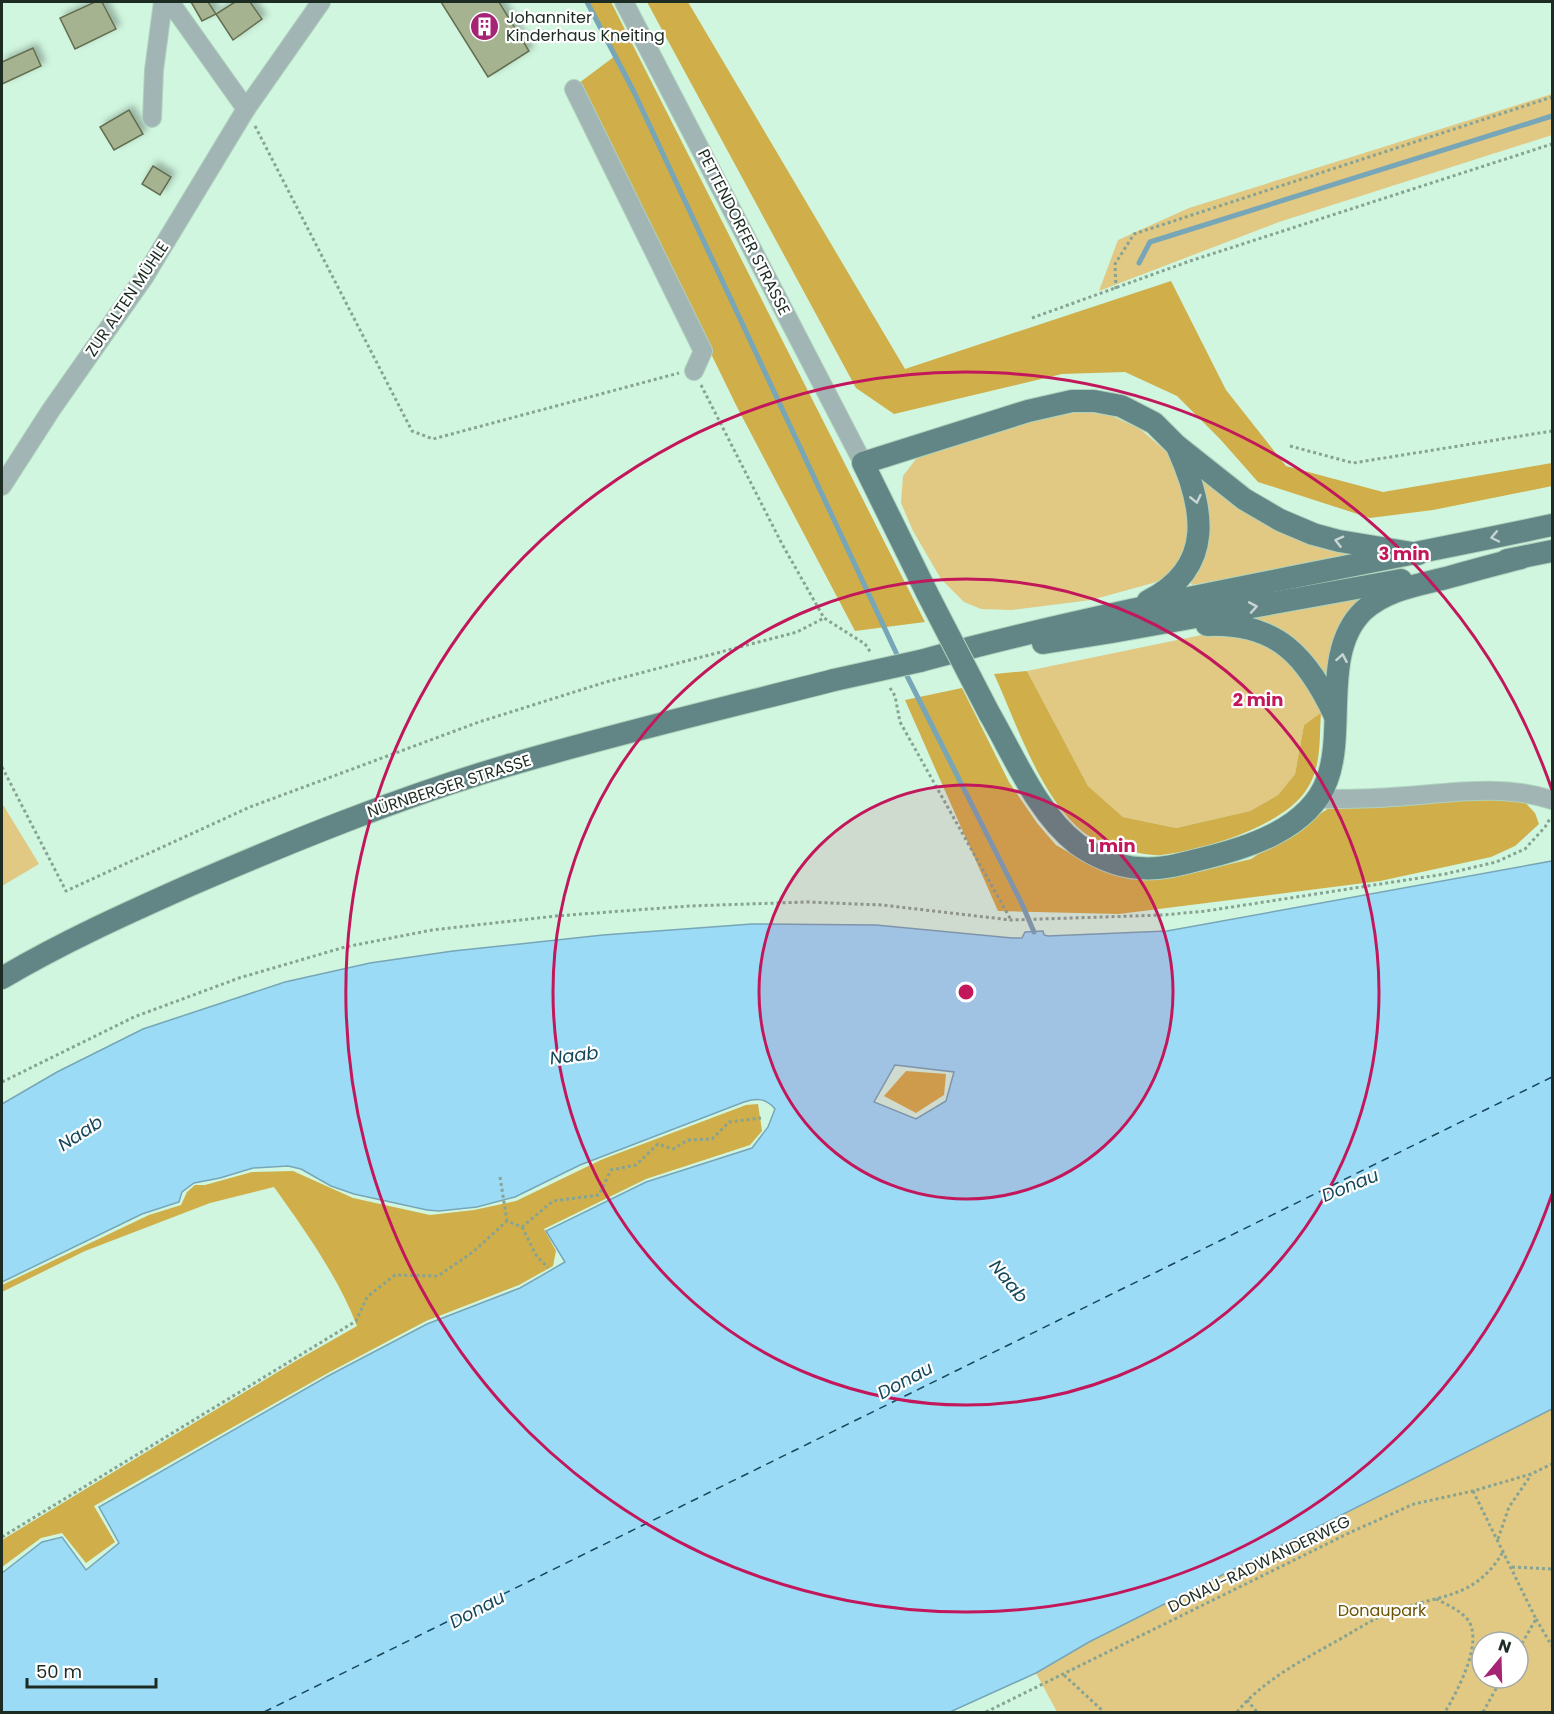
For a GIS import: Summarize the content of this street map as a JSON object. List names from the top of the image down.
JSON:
{
  "streets": {
    "main road": ["NÜRNBERGER STRASSE"],
    "street": ["PETTENDORFER STRASSE", "ZUR ALTEN MÜHLE"],
    "path": ["DONAU-RADWANDERWEG"]
  },
  "water": ["Naab", "Donau"],
  "parks": ["Donaupark"],
  "places": {
    "building": ["Johanniter Kinderhaus Kneiting"]
  },
  "scale_bar": "50 m",
  "north": "top",
  "rings": ["3 min", "2 min", "1 min"]
}
